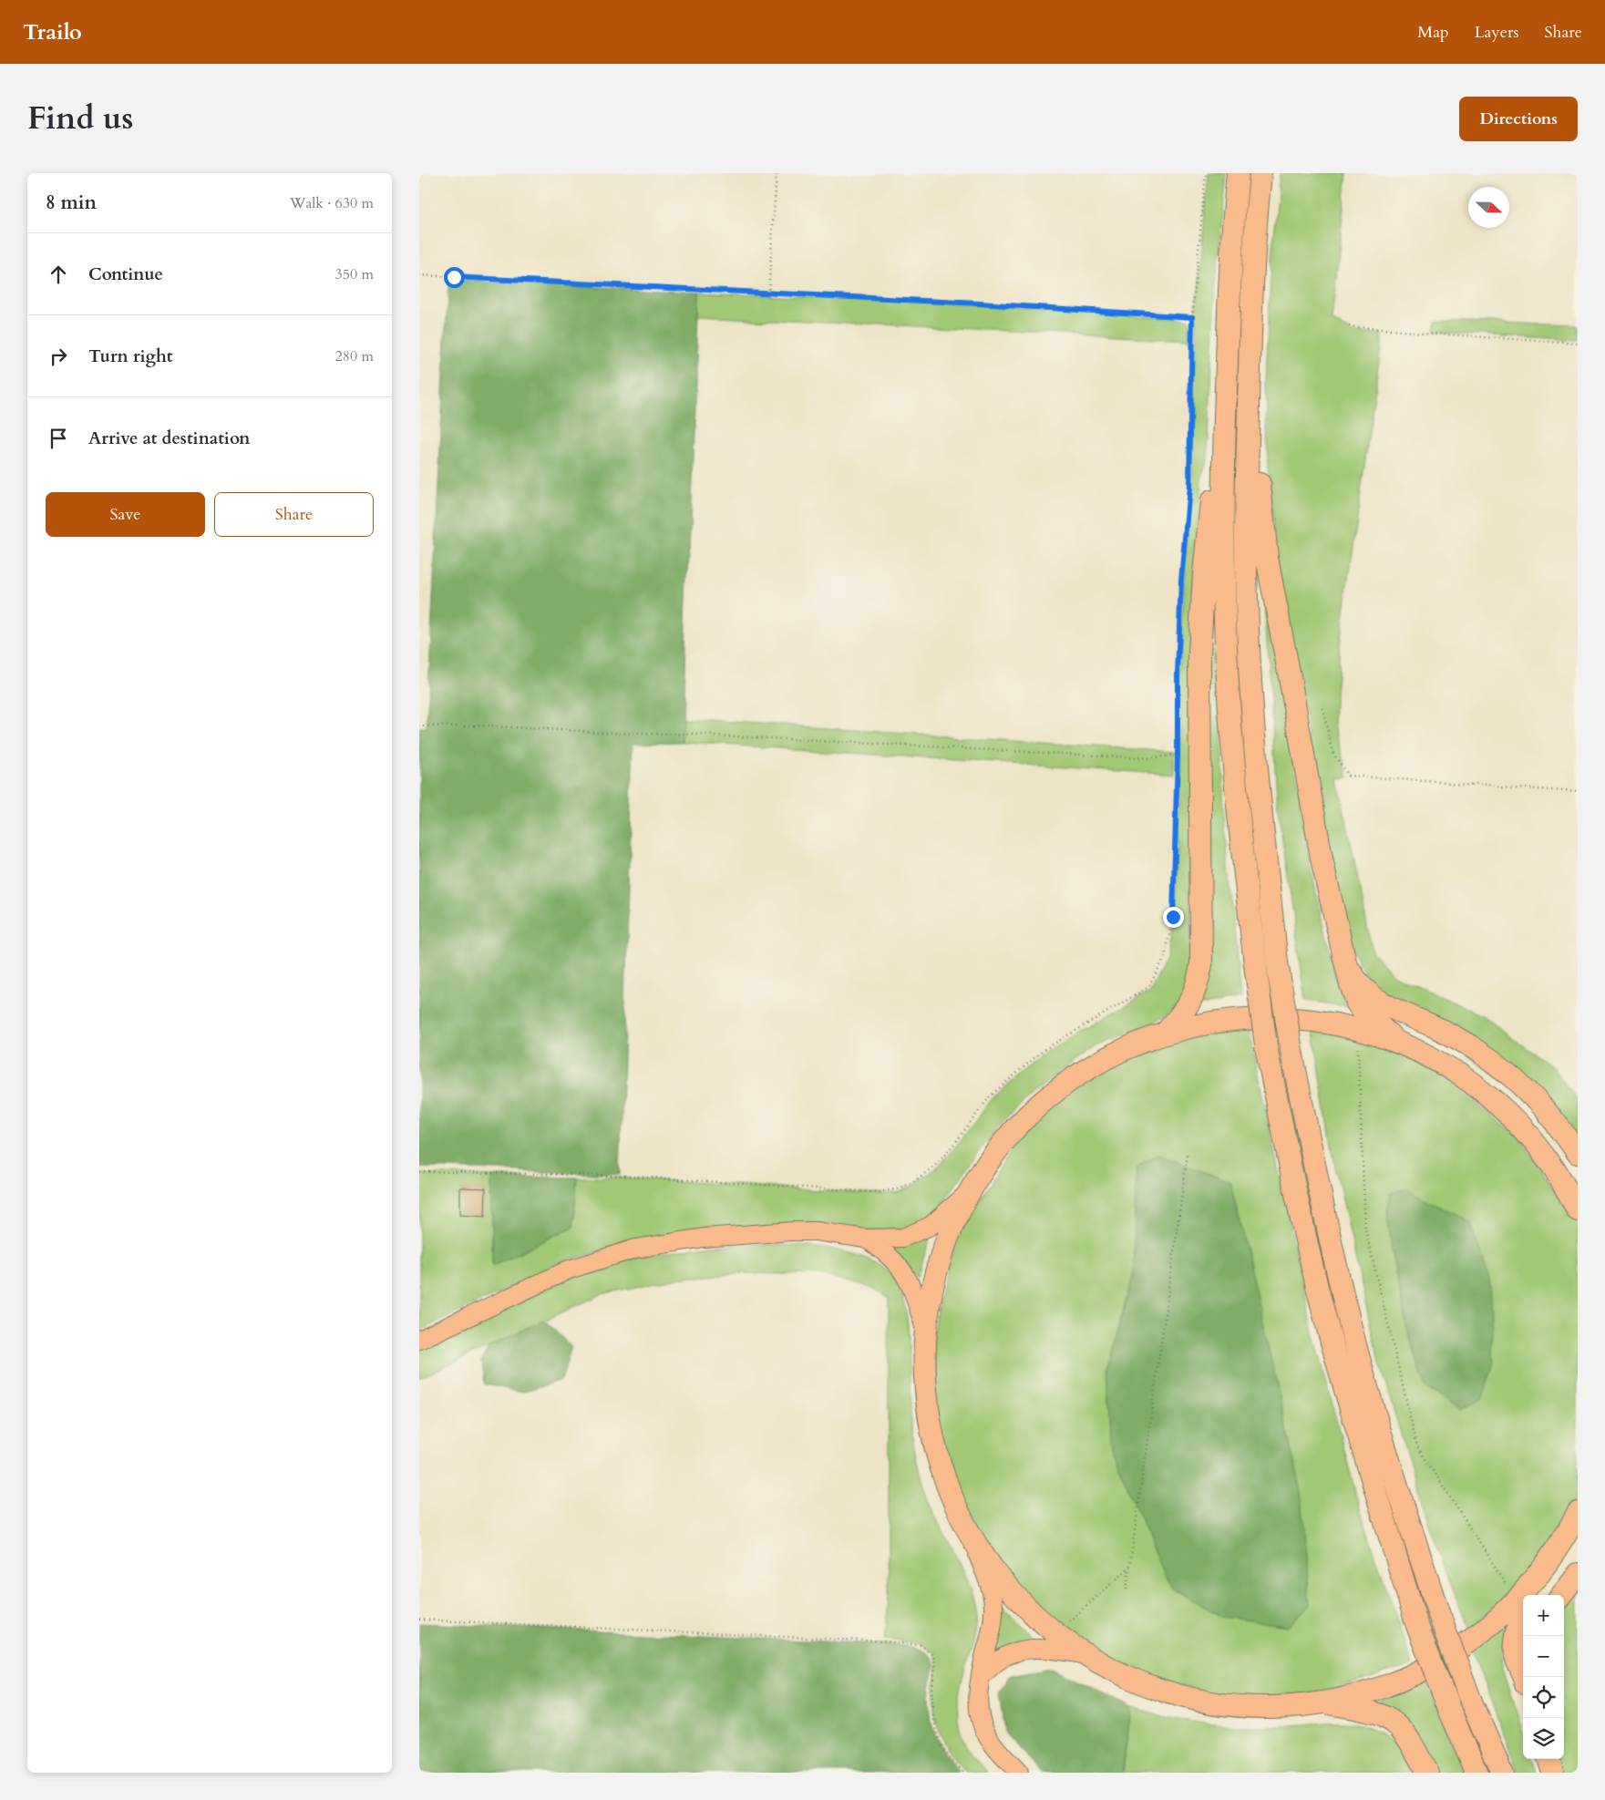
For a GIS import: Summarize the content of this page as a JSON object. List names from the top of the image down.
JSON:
{
  "north": "right",
  "page": {
    "header": "Trailo",
    "nav": ["Map", "Layers", "Share"],
    "title": "Find us",
    "buttons": [
      "Directions",
      ["Save", "Share"]
    ],
    "heading": ["8 min", "Walk · 630 m"],
    "list": [
      ["Continue", "350 m"],
      ["Turn right", "280 m"],
      "Arrive at destination"
    ],
    "map_buttons": ["+", "−"]
  }
}
